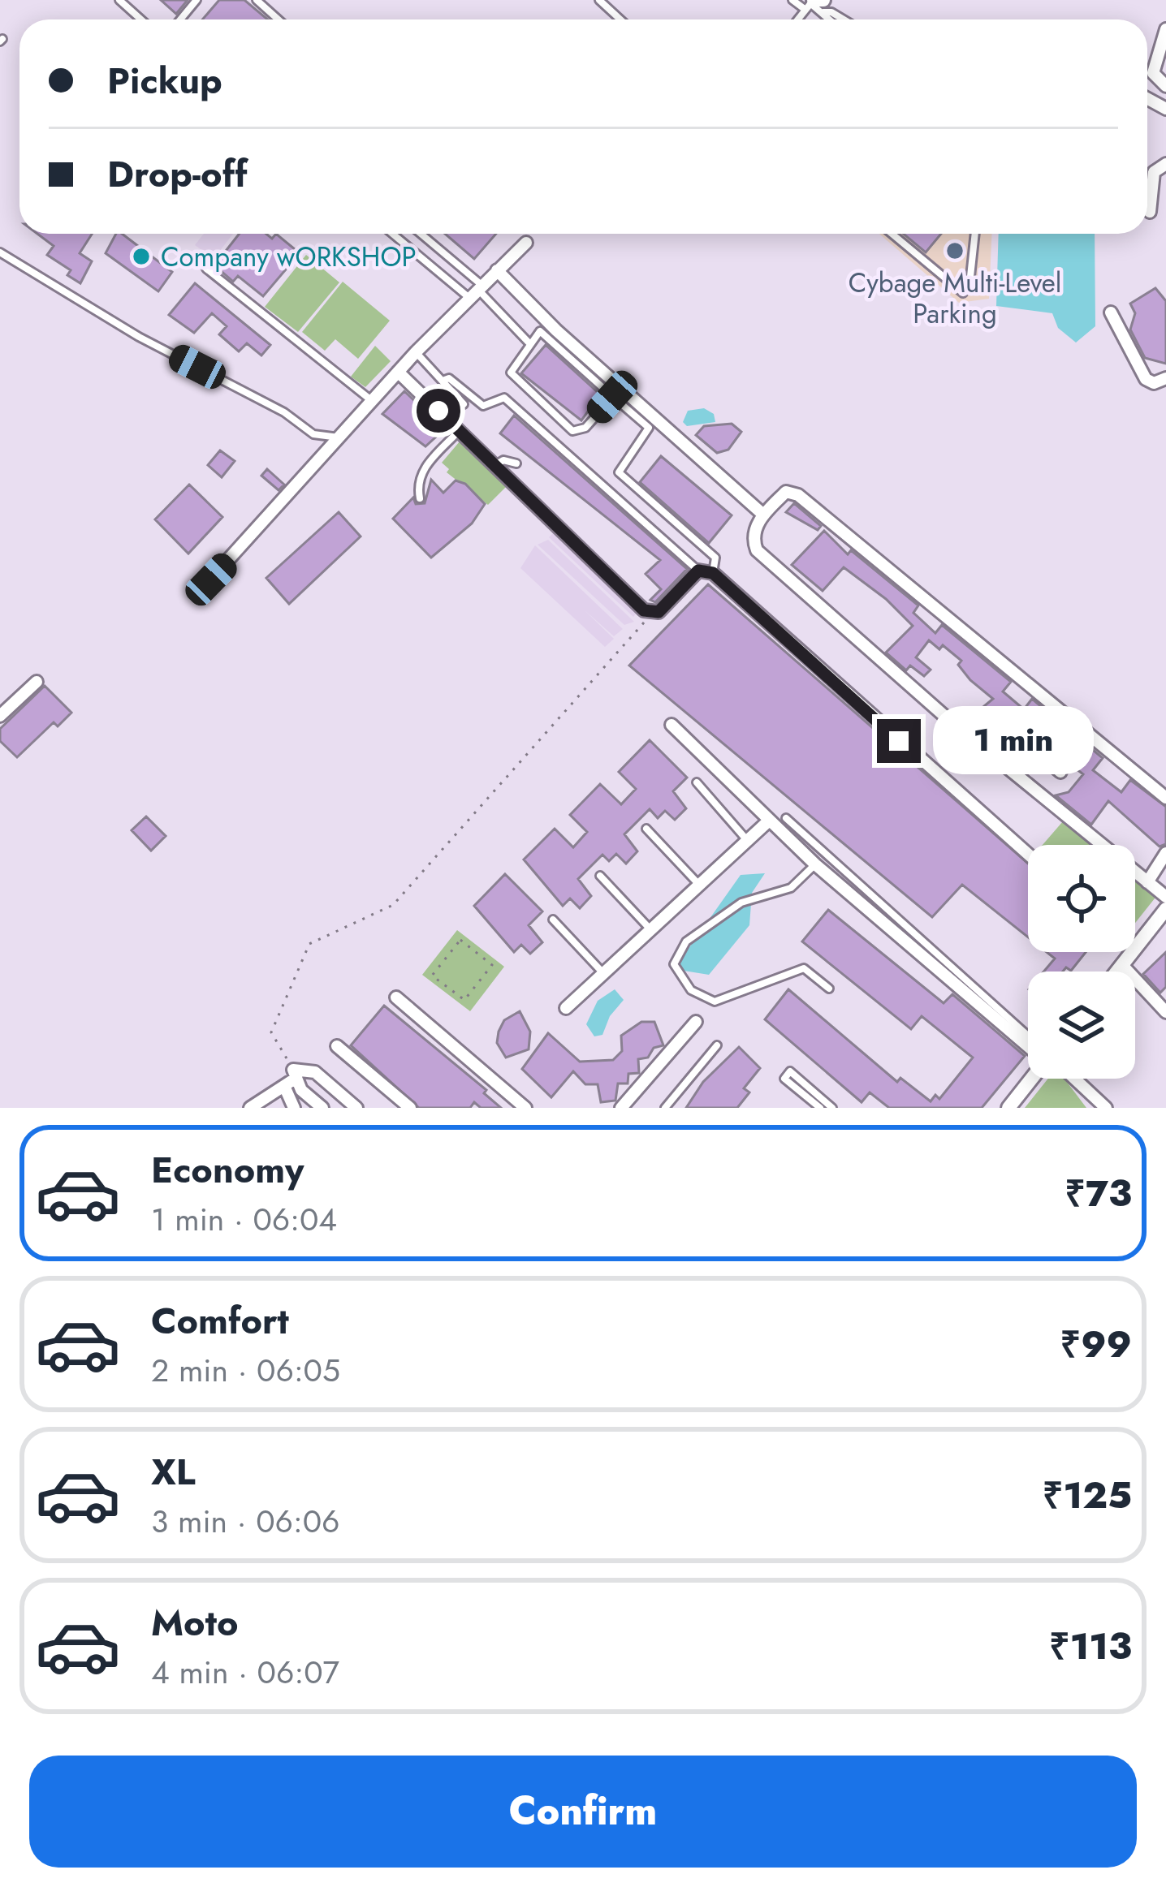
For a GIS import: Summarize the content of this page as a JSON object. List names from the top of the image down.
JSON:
{
  "places": ["Cybage Multi-Level Parking", "Company wORKSHOP"],
  "page": {
    "banner": ["Pickup", "Drop-off"],
    "bubble": "1 min",
    "list": [
      {
        "name": "Economy",
        "note": "1 min · 06:04",
        "value": "₹73"
      },
      {
        "name": "Comfort",
        "note": "2 min · 06:05",
        "value": "₹99"
      },
      {
        "name": "XL",
        "note": "3 min · 06:06",
        "value": "₹125"
      },
      {
        "name": "Moto",
        "note": "4 min · 06:07",
        "value": "₹113"
      }
    ],
    "buttons": "Confirm"
  }
}
